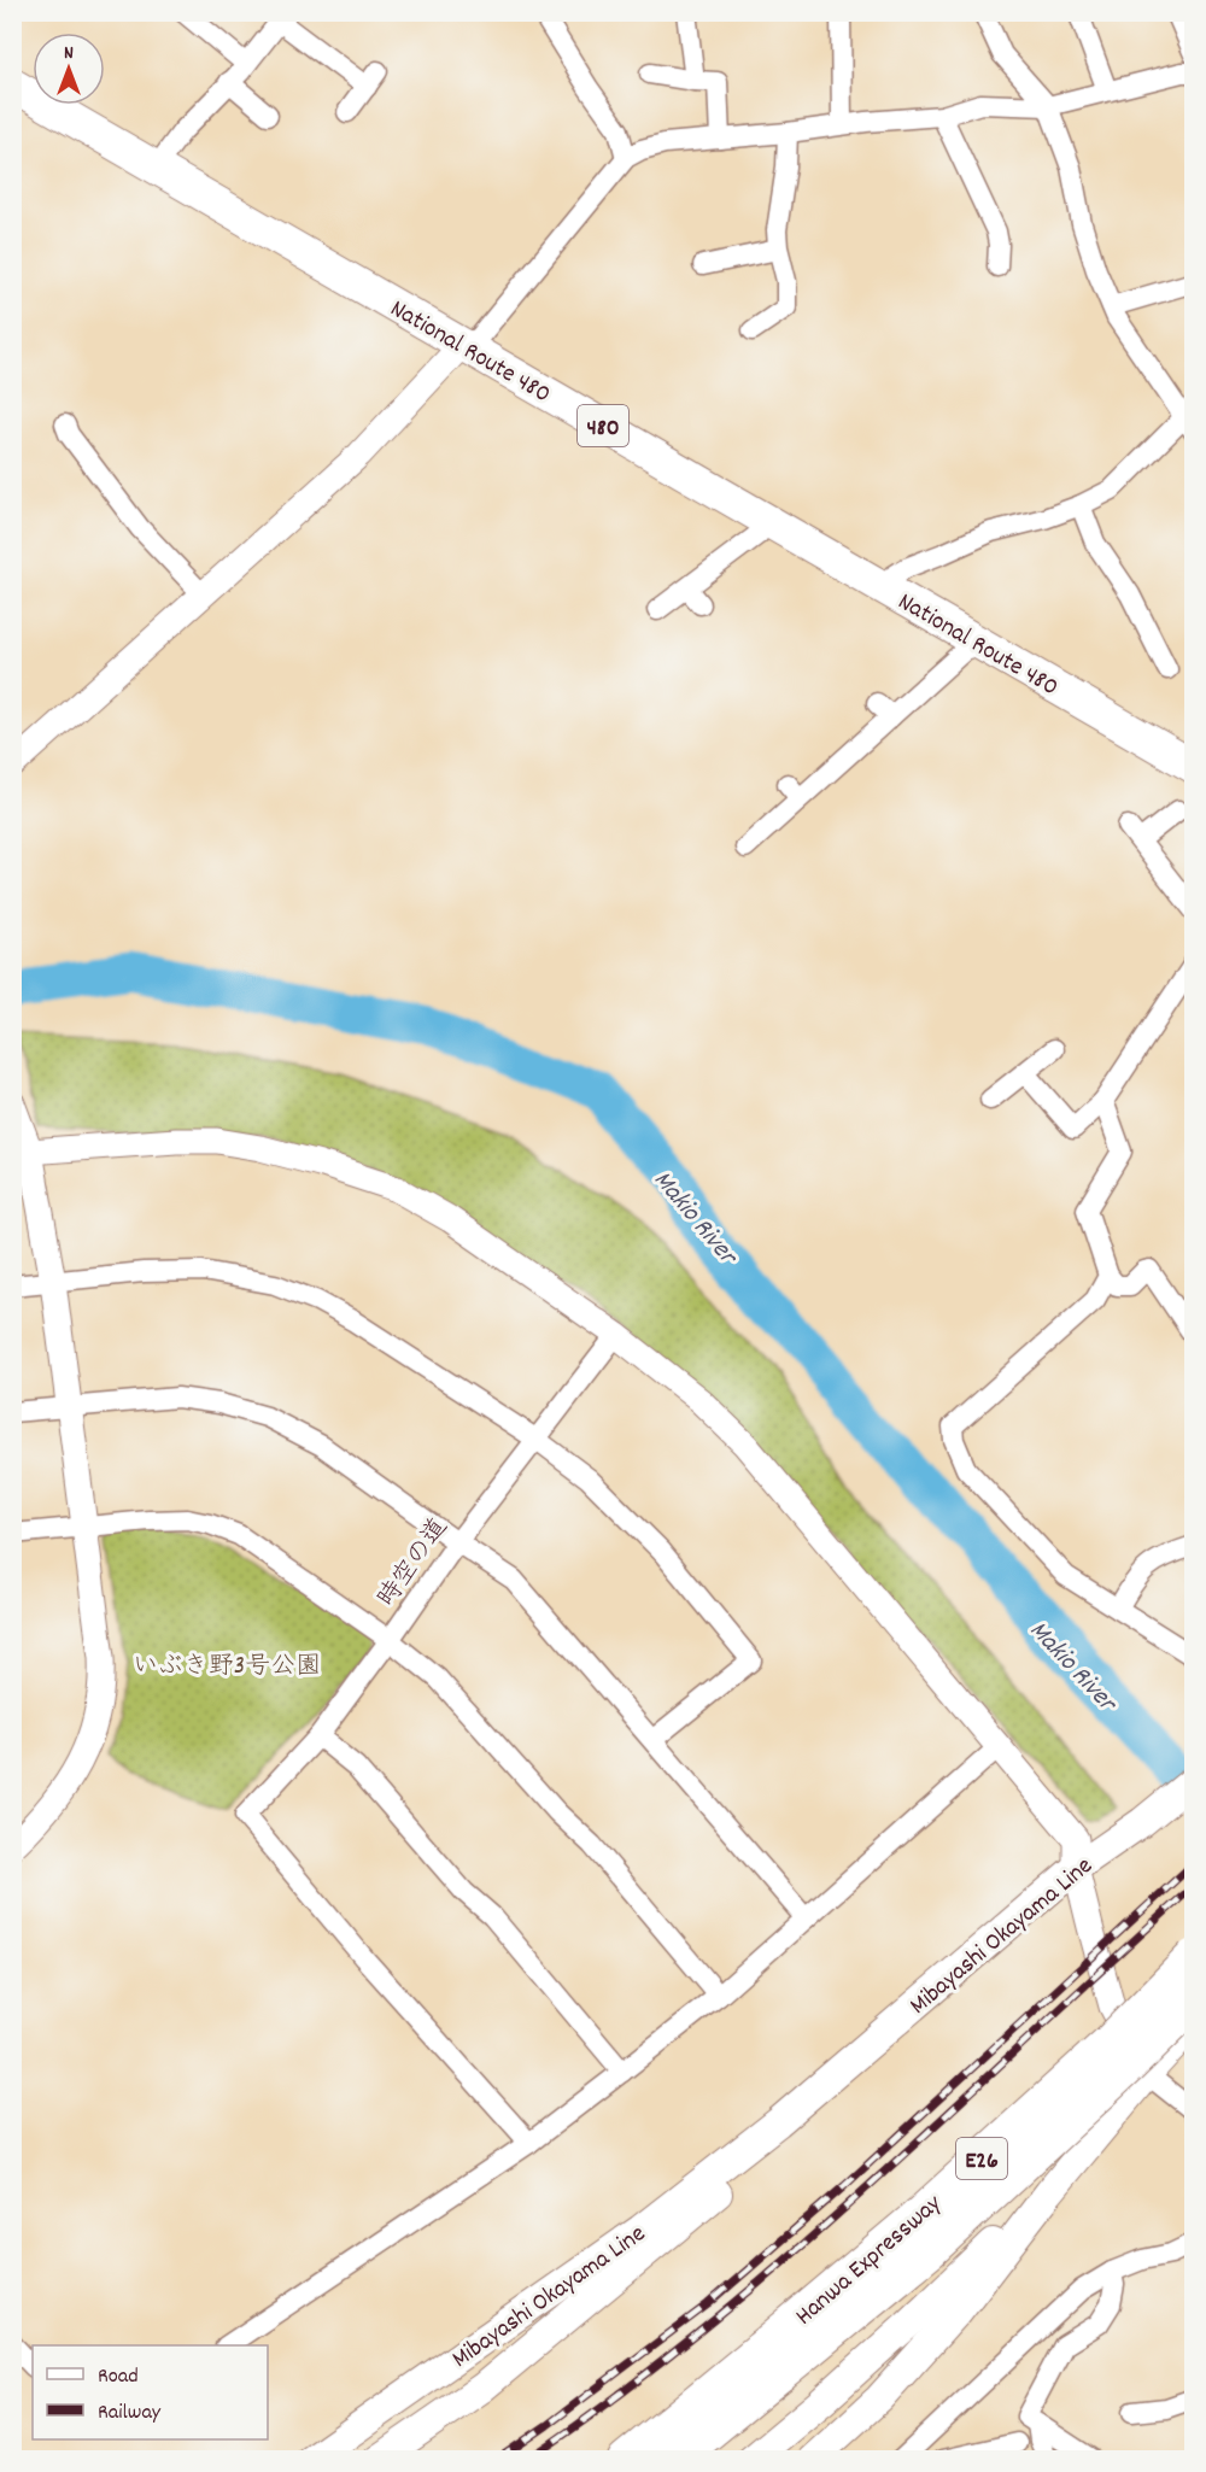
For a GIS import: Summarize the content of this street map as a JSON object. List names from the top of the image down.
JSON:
{
  "streets": {
    "highway": [
      "National Route 480",
      "480",
      "E26",
      "Hanwa Expressway"
    ],
    "main road": ["Mibayashi Okayama Line"],
    "street": ["時空の道"]
  },
  "water": ["Makio River"],
  "parks": ["いぶき野3号公園"],
  "legend": ["Road", "Railway"],
  "north": "top"
}
